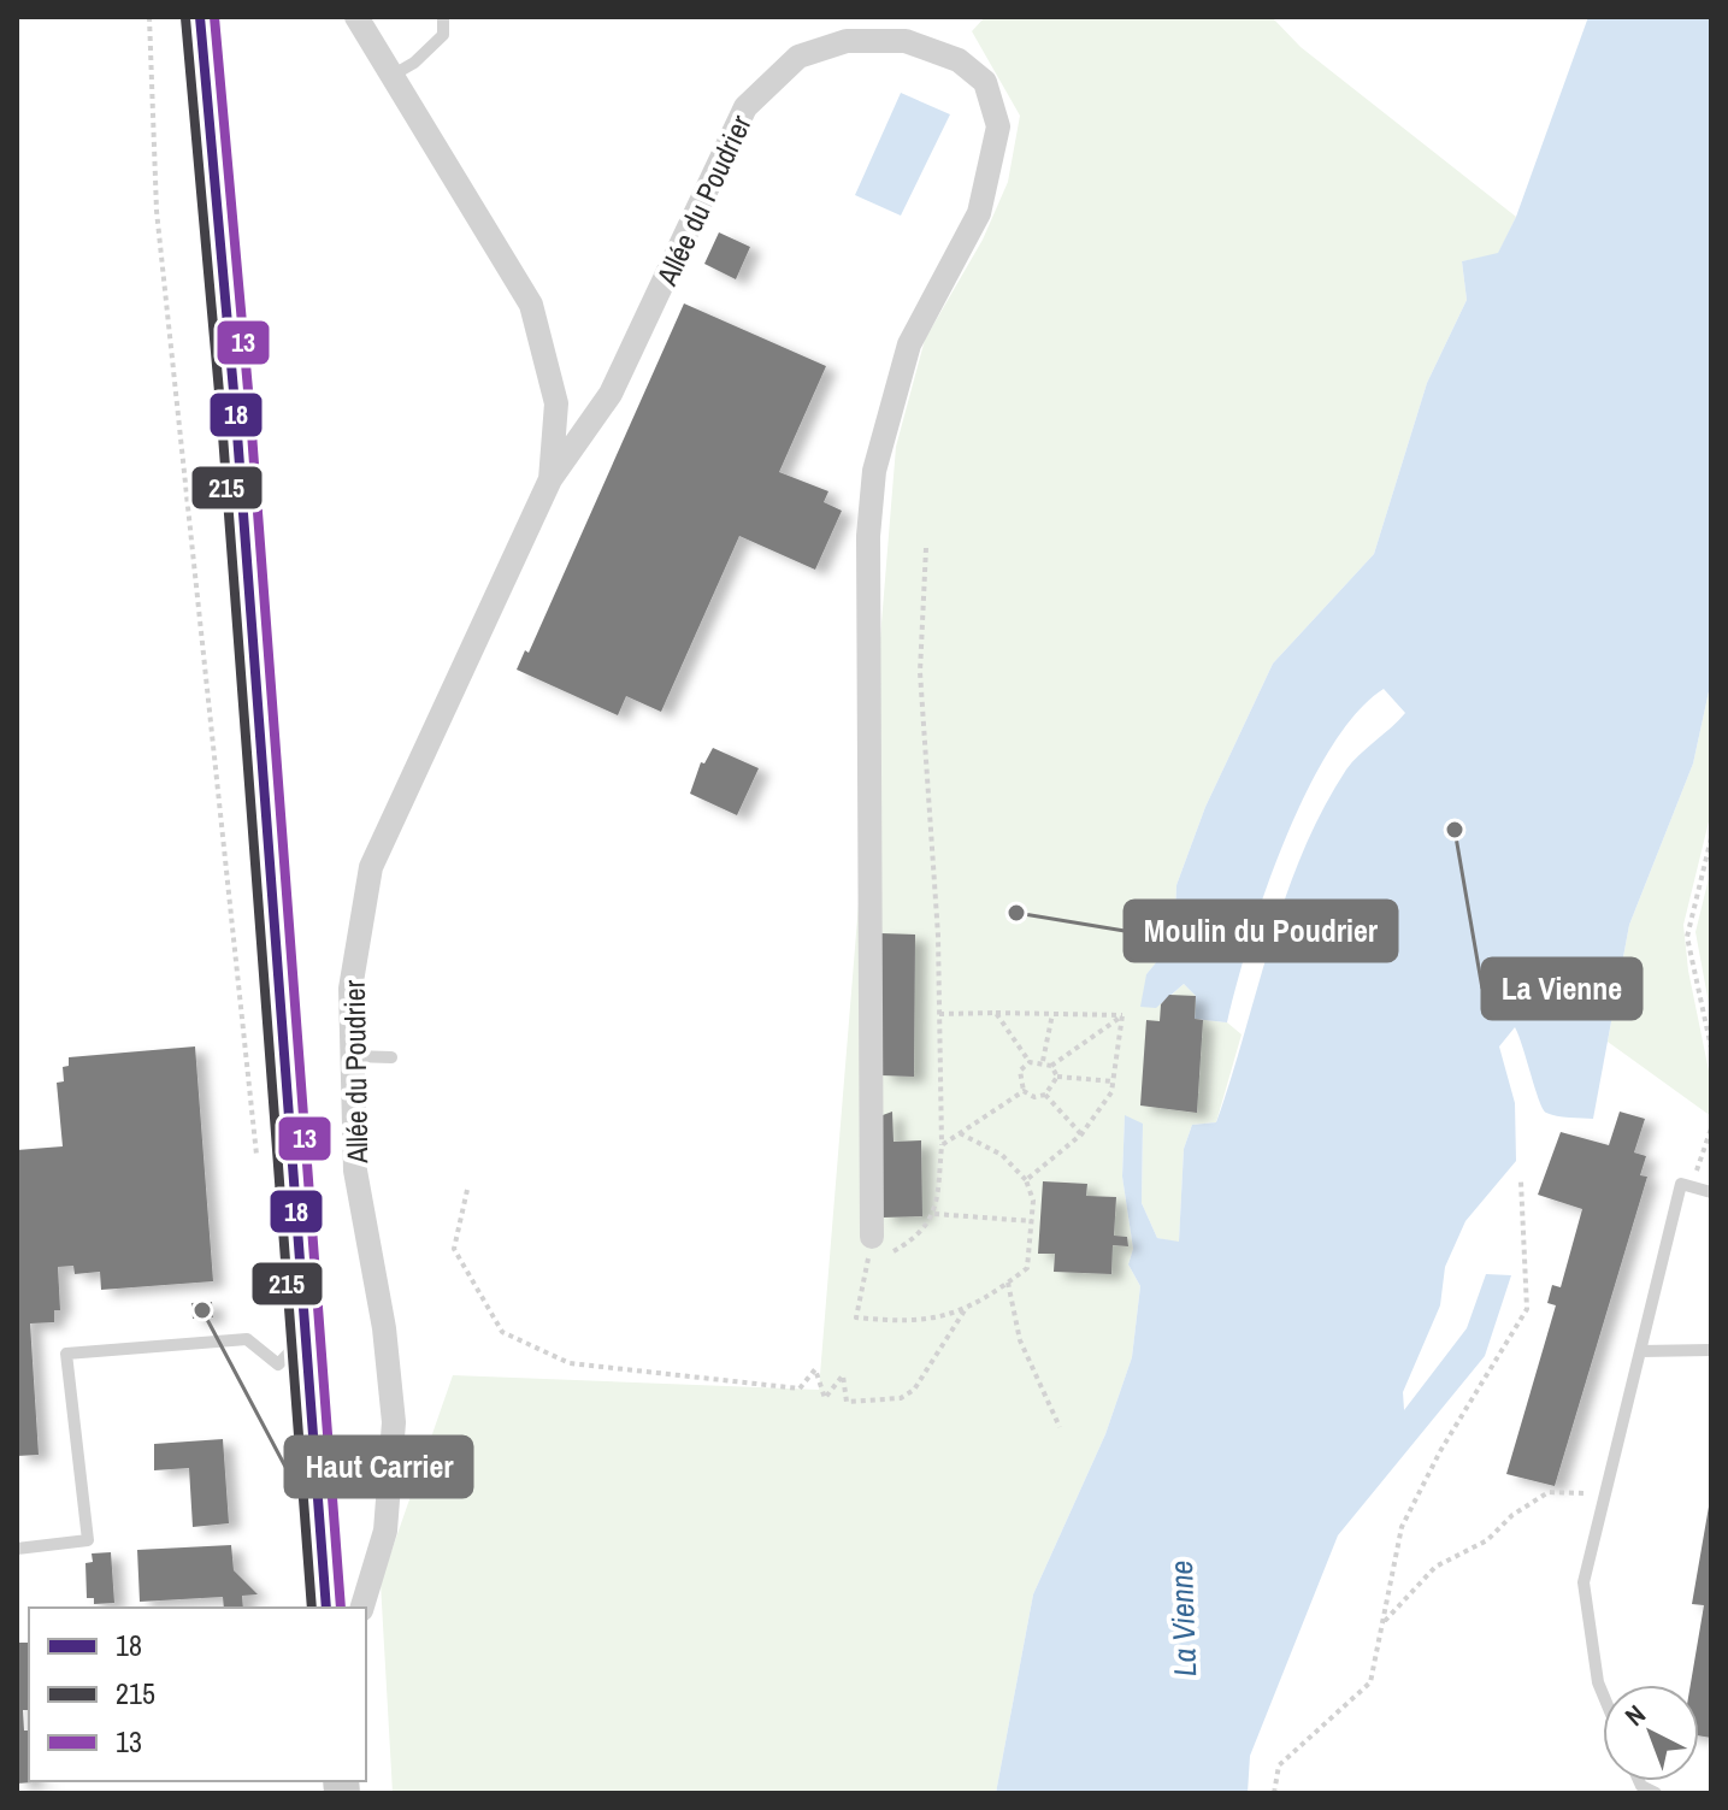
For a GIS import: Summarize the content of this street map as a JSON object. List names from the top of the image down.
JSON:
{
  "streets": {
    "street": ["Allée du Poudrier"]
  },
  "water": ["La Vienne"],
  "places": ["La Vienne", "Moulin du Poudrier", "Haut Carrier"],
  "lines": ["transit line 18", "transit line 13", "transit line 215"],
  "legend": ["18", "215", "13"],
  "north": "top left"
}
